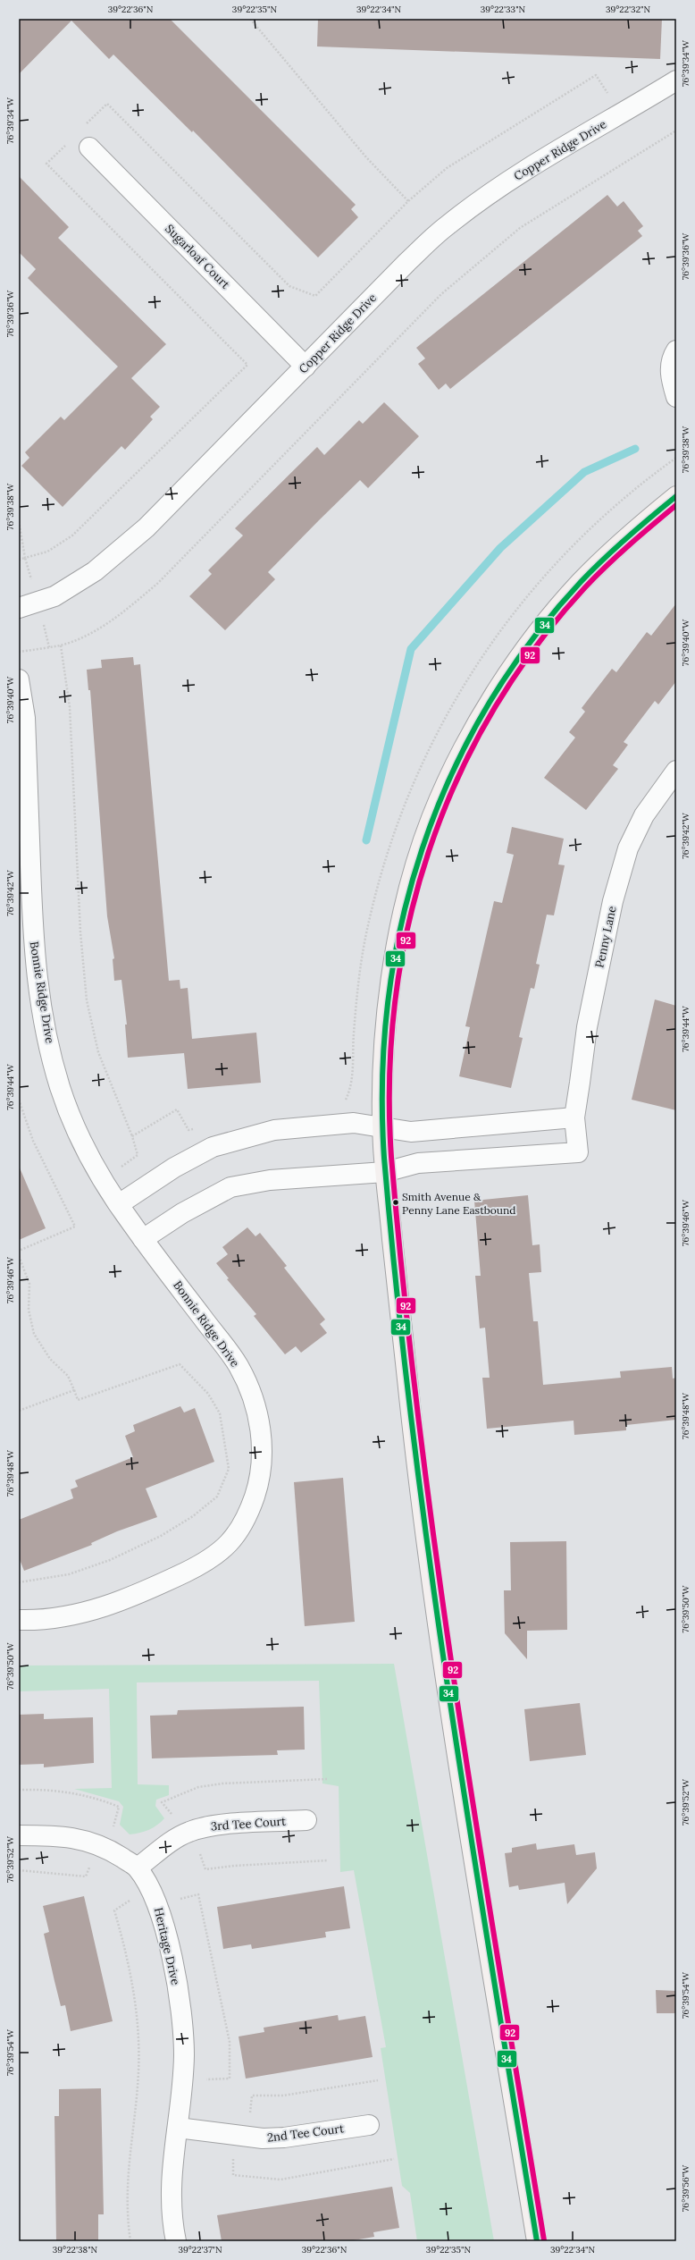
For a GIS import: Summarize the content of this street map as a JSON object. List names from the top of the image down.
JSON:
{
  "streets": {
    "street": [
      "Copper Ridge Drive",
      "Sugarloaf Court",
      "Penny Lane",
      "Bonnie Ridge Drive",
      "3rd Tee Court",
      "Heritage Drive",
      "2nd Tee Court"
    ]
  },
  "crossings": [
    ["Copper Ridge Drive", "Sugarloaf Court"],
    ["3rd Tee Court", "Heritage Drive"],
    ["Heritage Drive", "2nd Tee Court"]
  ],
  "places": ["Smith Avenue & Penny Lane Eastbound"],
  "lines": ["transit line 34", "transit line 92"],
  "coordinates": [
    "39°22'36\"N",
    "39°22'35\"N",
    "39°22'34\"N",
    "39°22'33\"N",
    "39°22'32\"N",
    "76°39'34\"W",
    "76°39'36\"W",
    "76°39'38\"W",
    "76°39'40\"W",
    "76°39'42\"W",
    "76°39'44\"W",
    "76°39'46\"W",
    "76°39'48\"W",
    "76°39'50\"W",
    "76°39'52\"W",
    "76°39'54\"W",
    "76°39'56\"W",
    "39°22'38\"N",
    "39°22'37\"N"
  ]
}
